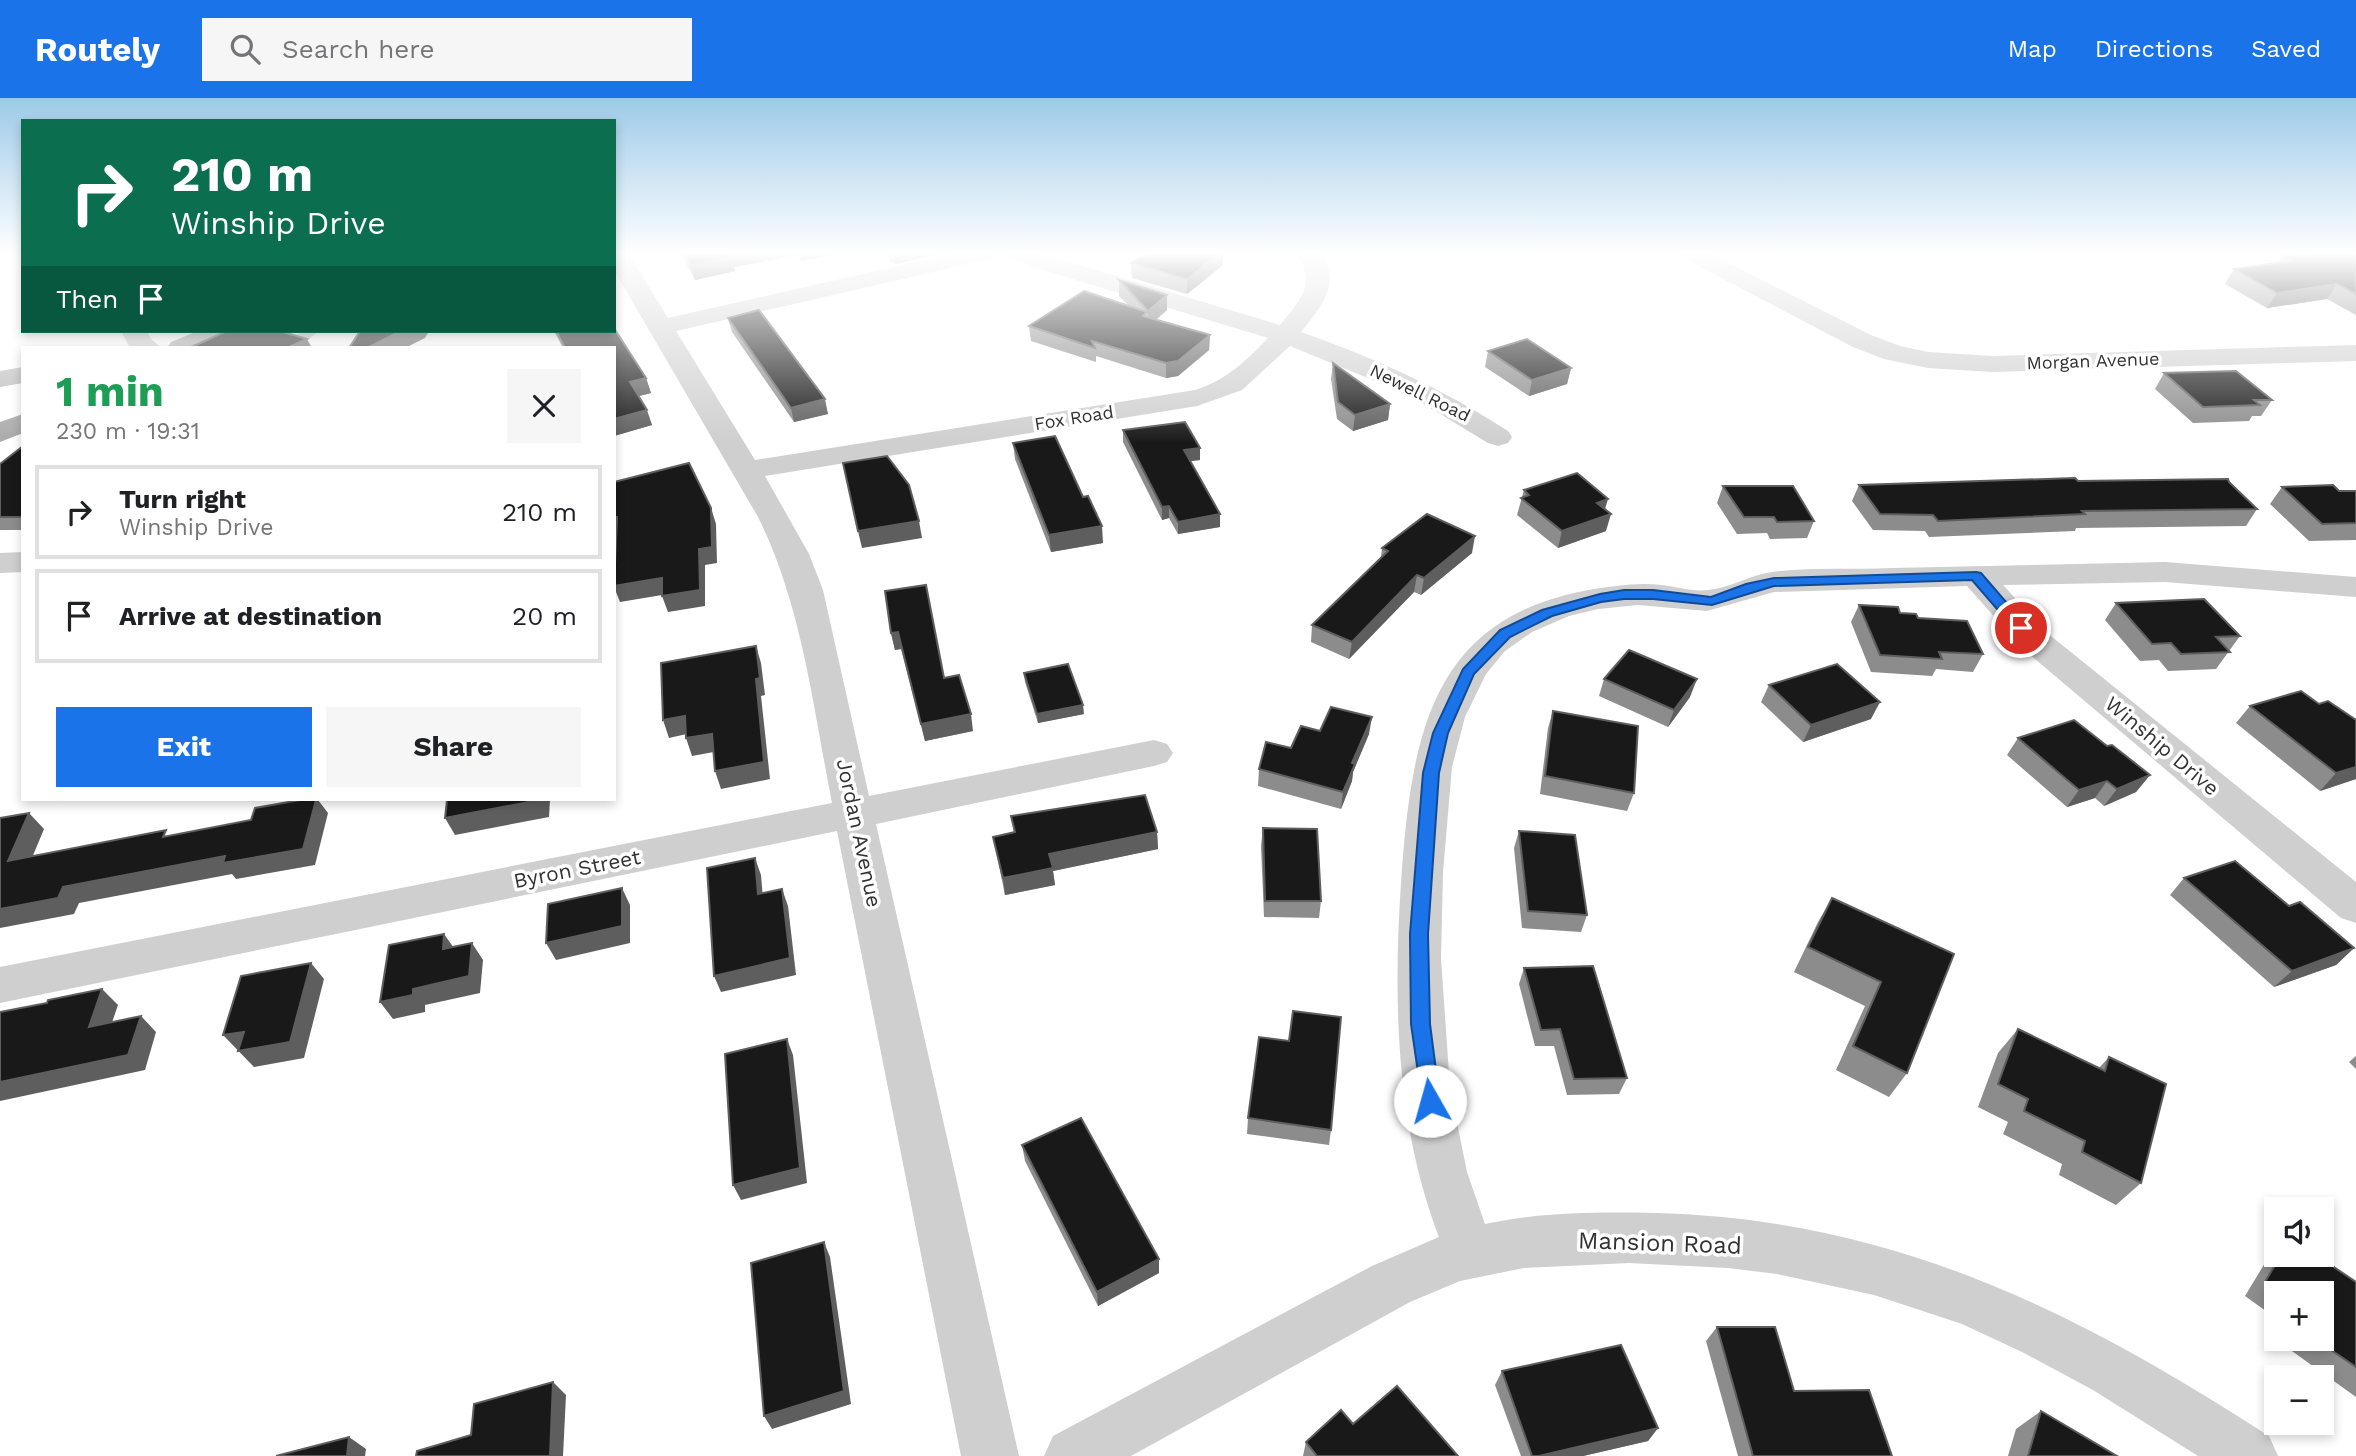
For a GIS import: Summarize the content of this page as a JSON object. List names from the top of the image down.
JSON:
{
  "streets": {
    "street": [
      "Morgan Avenue",
      "Newell Road",
      "Fox Road",
      "Winship Drive",
      "Jordan Avenue",
      "Byron Street",
      "Mansion Road"
    ]
  },
  "crossings": [
    ["Newell Road", "Fox Road"],
    ["Fox Road", "Jordan Avenue"],
    ["Jordan Avenue", "Byron Street"]
  ],
  "page": {
    "header": "Routely",
    "search": "Search here",
    "nav": ["Map", "Directions", "Saved"],
    "turn": ["210 m", "Winship Drive"],
    "then": "Then",
    "heading": ["1 min", "230 m · 19:31"],
    "list": [
      {
        "name": "Turn right",
        "note": "Winship Drive",
        "value": "210 m"
      },
      {
        "name": "Arrive at destination",
        "value": "20 m"
      }
    ],
    "buttons": ["Exit", "Share"],
    "map_buttons": ["+", "−"]
  }
}
